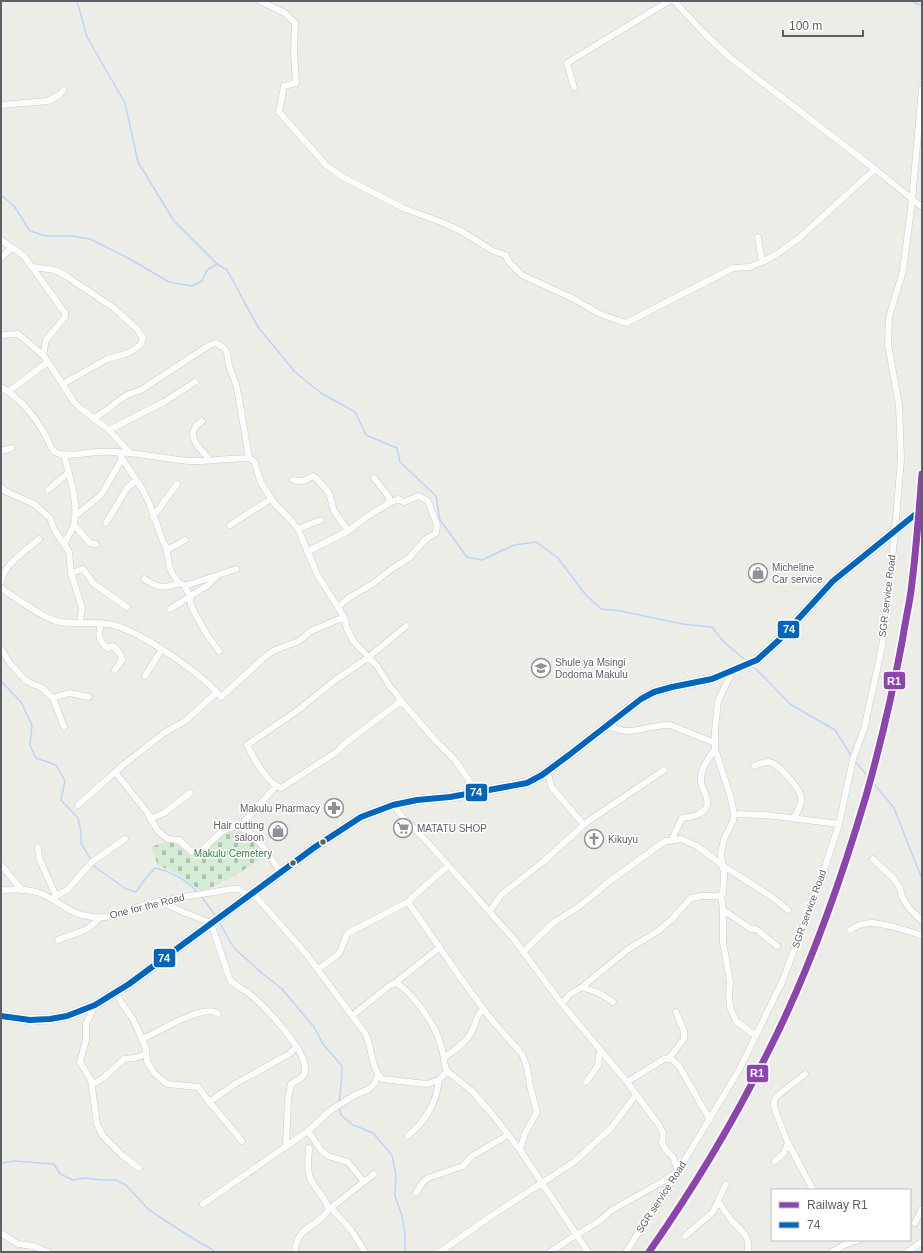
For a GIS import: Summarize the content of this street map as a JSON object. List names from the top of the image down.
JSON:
{
  "streets": {
    "street": ["SGR service Road", "One for the Road"]
  },
  "parks": ["Makulu Cemetery"],
  "places": {
    "shop": ["Micheline Car service", "Hair cutting saloon"],
    "school or university": ["Shule ya Msingi Dodoma Makulu"],
    "pharmacy": ["Makulu Pharmacy"],
    "supermarket": ["MATATU SHOP"],
    "church": ["Kikuyu"]
  },
  "lines": ["rail line R1", "transit line 74"],
  "legend": ["Railway R1", "74"],
  "scale_bar": "100 m"
}
